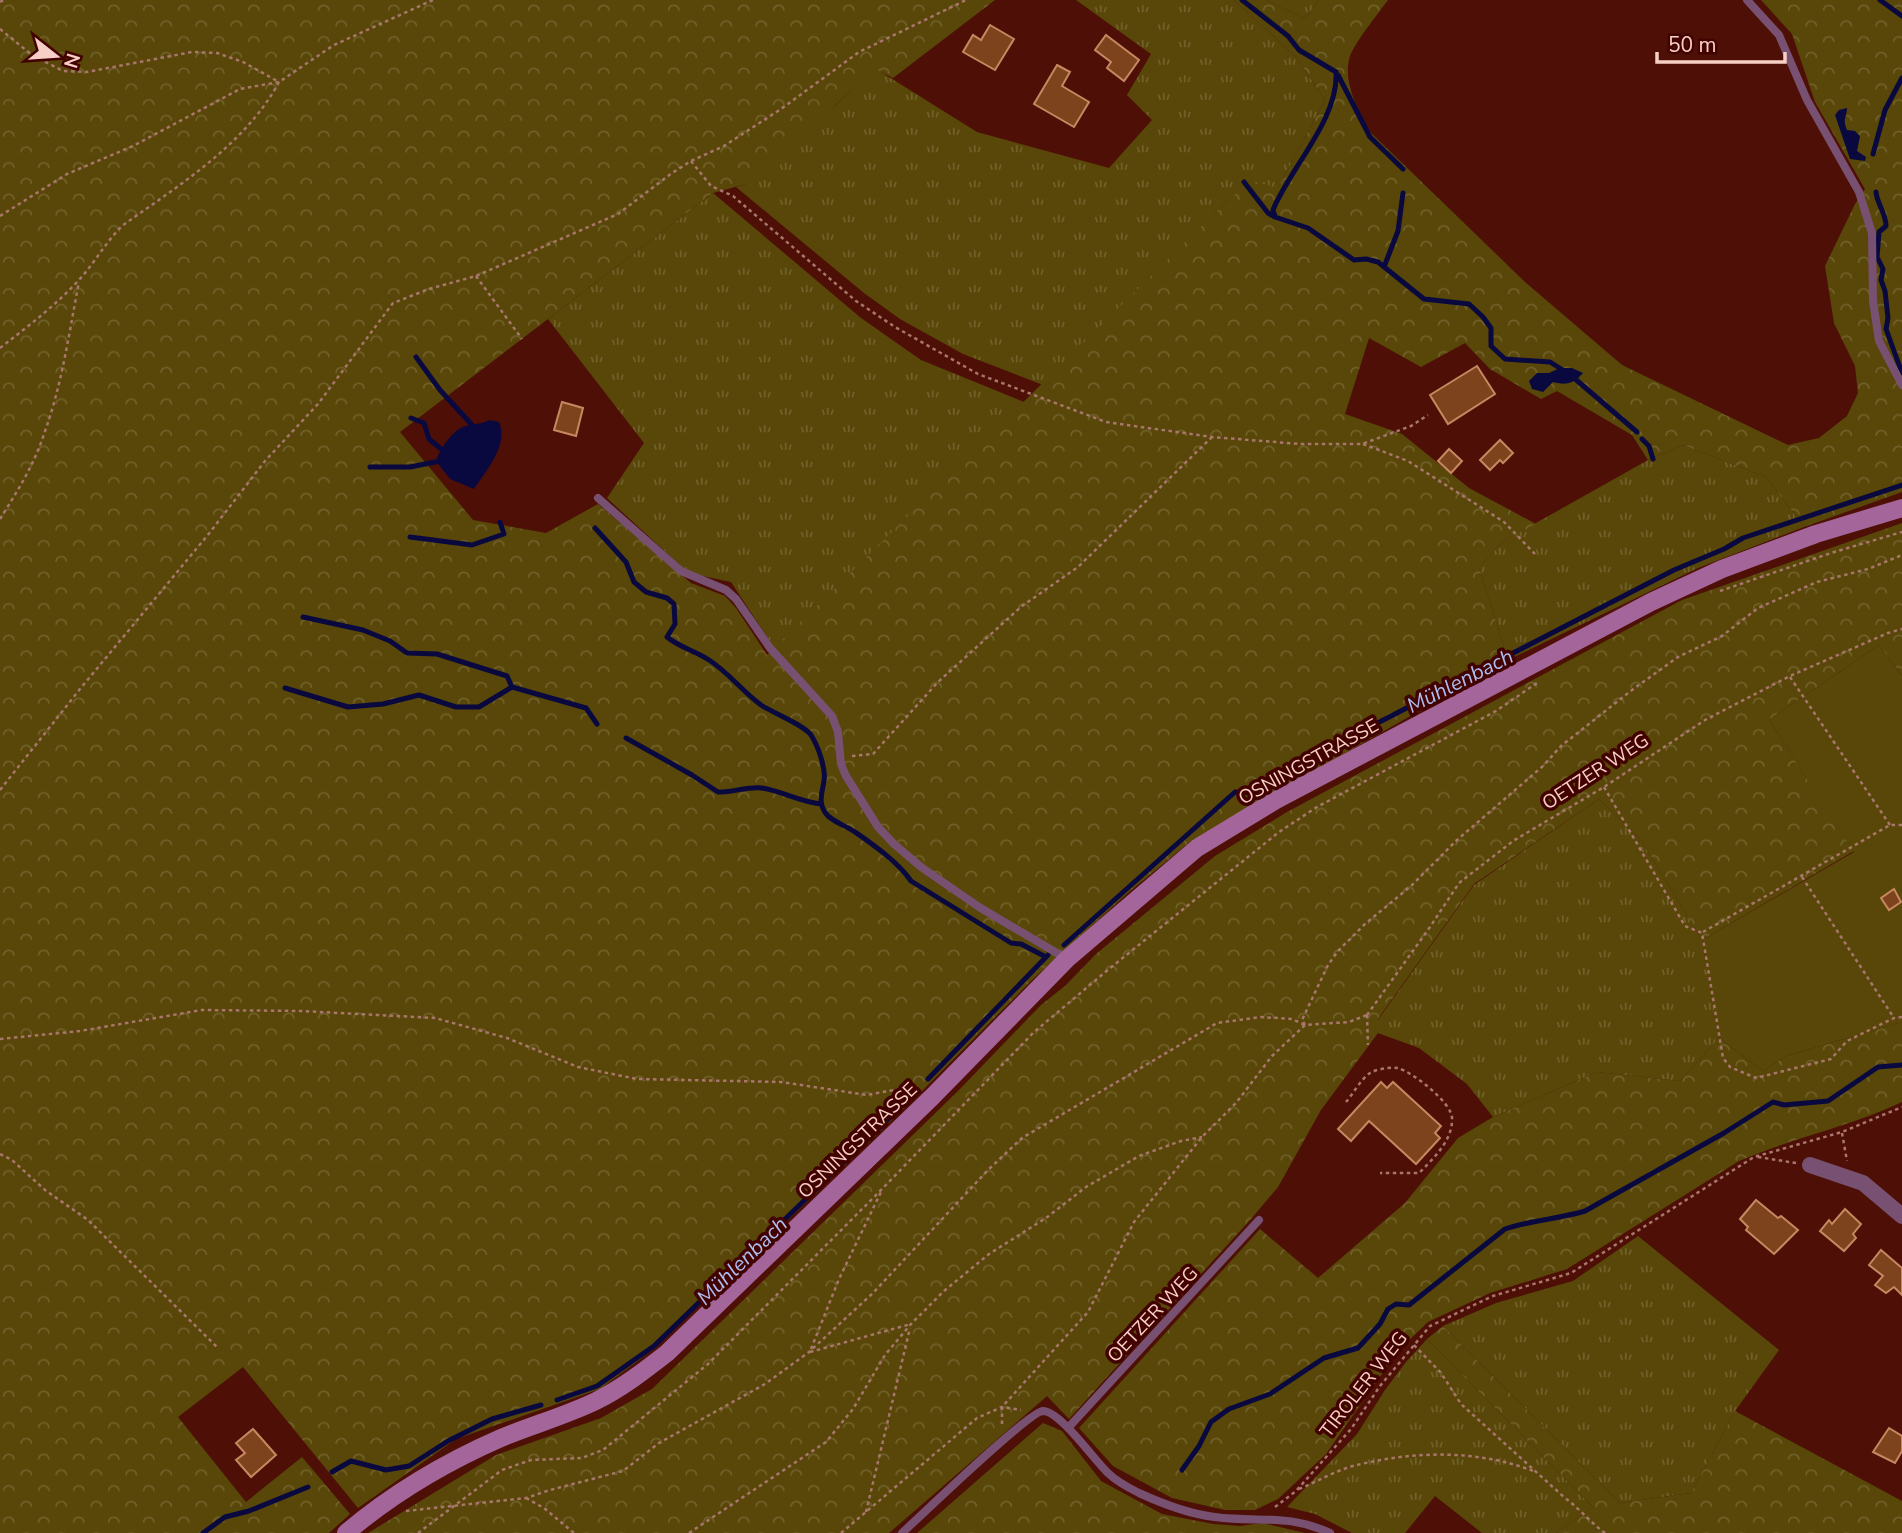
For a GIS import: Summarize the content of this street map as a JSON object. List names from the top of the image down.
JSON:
{
  "streets": {
    "main road": ["OSNINGSTRASSE"],
    "lane": ["OETZER WEG"],
    "path": ["TIROLER WEG"]
  },
  "water": ["Mühlenbach"],
  "scale_bar": "50 m",
  "north": "right"
}
